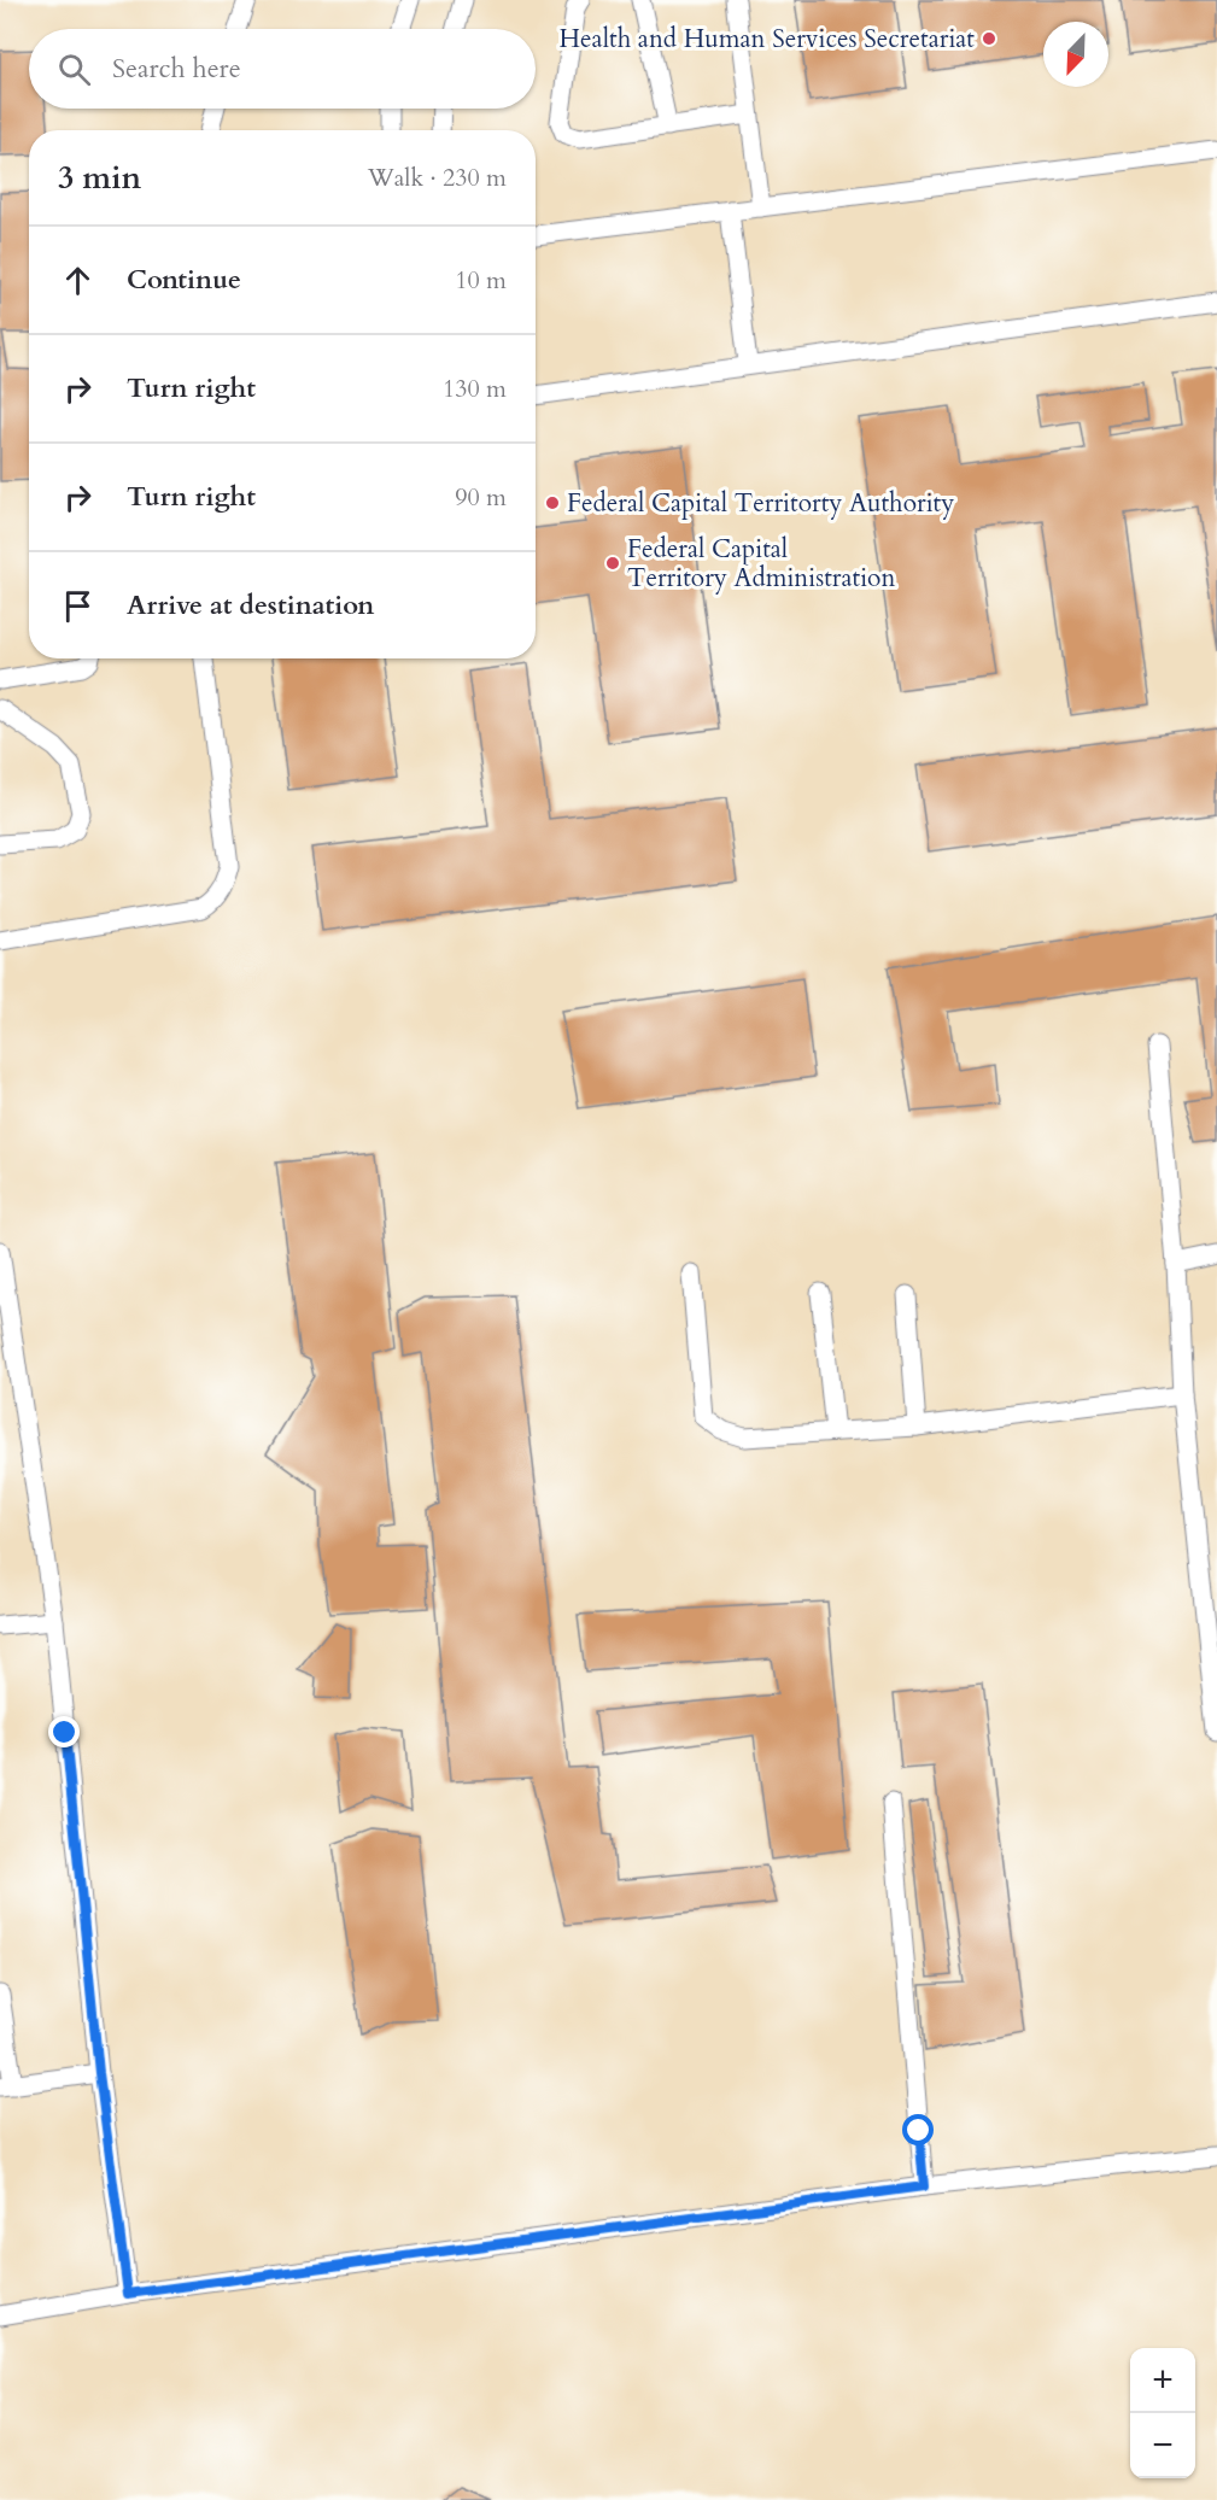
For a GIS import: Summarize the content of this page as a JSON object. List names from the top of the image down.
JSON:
{
  "places": ["Health and Human Services Secretariat", "Federal Capital Territorty Authority", "Federal Capital Territory Administration"],
  "north": "bottom left",
  "page": {
    "search": "Search here",
    "heading": ["3 min", "Walk · 230 m"],
    "list": [
      ["Continue", "10 m"],
      ["Turn right", "130 m"],
      ["Turn right", "90 m"],
      "Arrive at destination"
    ],
    "map_buttons": ["+", "−"]
  }
}
